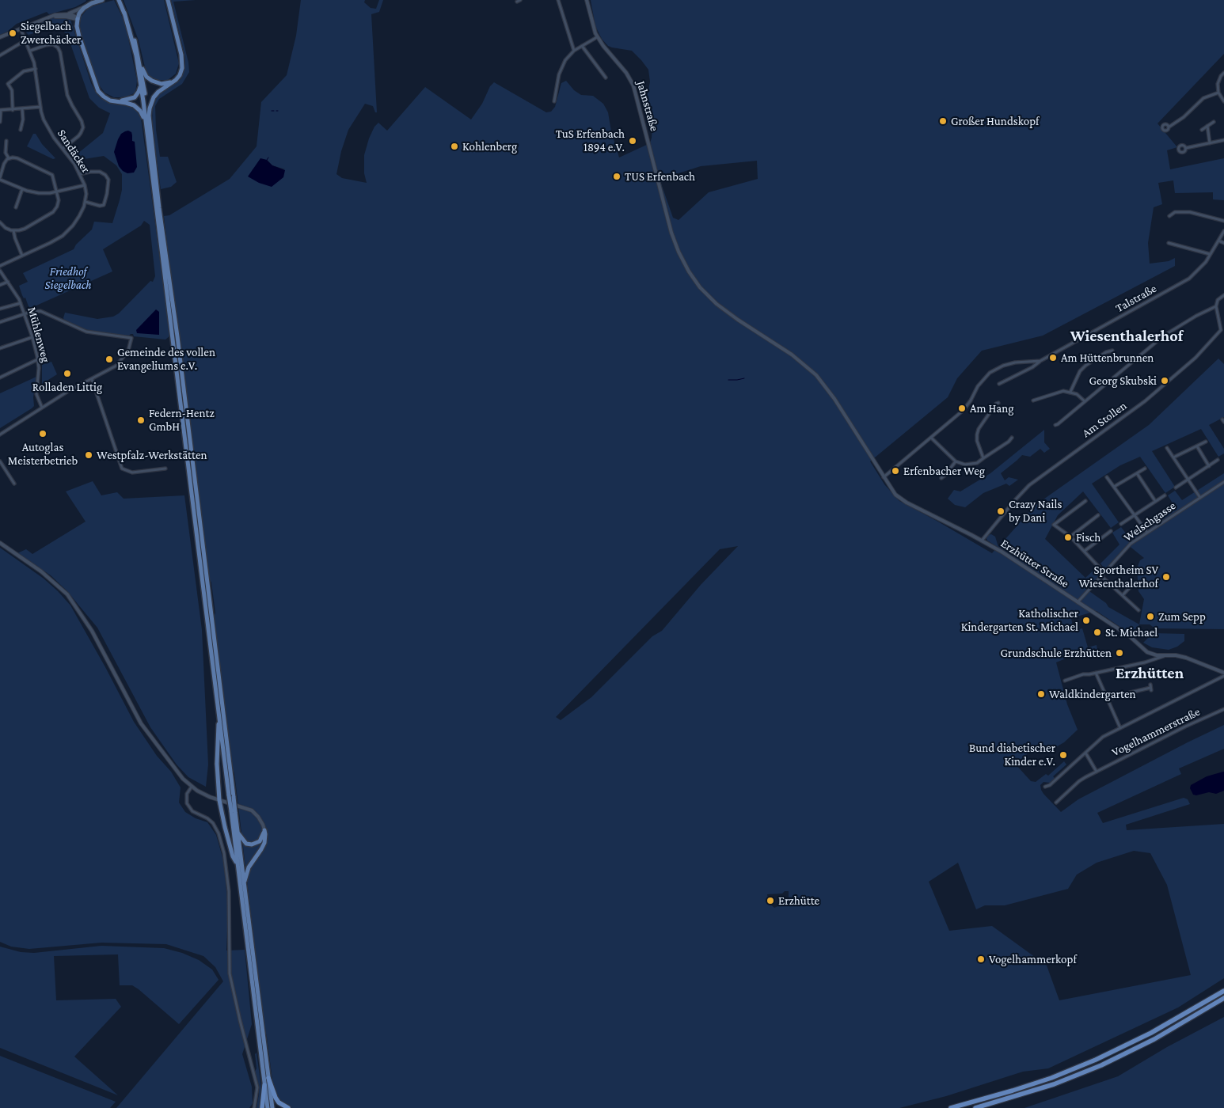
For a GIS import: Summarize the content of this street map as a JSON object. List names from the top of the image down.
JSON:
{
  "streets": {
    "street": [
      "Jahnstraße",
      "Sandäcker",
      "Talstraße",
      "Mühlenweg",
      "Am Stollen",
      "Welschgasse",
      "Erzhütter Straße",
      "Vogelhammerstraße"
    ]
  },
  "crossings": [
    ["Jahnstraße", "Talstraße"],
    ["Jahnstraße", "Erzhütter Straße"],
    ["Talstraße", "Erzhütter Straße"],
    ["Am Stollen", "Erzhütter Straße"],
    ["Welschgasse", "Erzhütter Straße"]
  ],
  "districts": ["Wiesenthalerhof", "Erzhütten"],
  "parks": ["Friedhof Siegelbach"],
  "places": [
    "Siegelbach Zwerchäcker",
    "Großer Hundskopf",
    "TuS Erfenbach 1894 e.V.",
    "Kohlenberg",
    "TUS Erfenbach",
    "Am Hüttenbrunnen",
    "Gemeinde des vollen Evangeliums e.V.",
    "Rolladen Littig",
    "Georg Skubski",
    "Am Hang",
    "Federn-Hentz GmbH",
    "Autoglas Meisterbetrieb",
    "Westpfalz-Werkstätten",
    "Erfenbacher Weg",
    "Crazy Nails by Dani",
    "Fisch",
    "Sportheim SV Wiesenthalerhof",
    "Zum Sepp",
    "Katholischer Kindergarten St. Michael",
    "St. Michael",
    "Grundschule Erzhütten",
    "Waldkindergarten",
    "Bund diabetischer Kinder e.V.",
    "Erzhütte",
    "Vogelhammerkopf"
  ]
}
